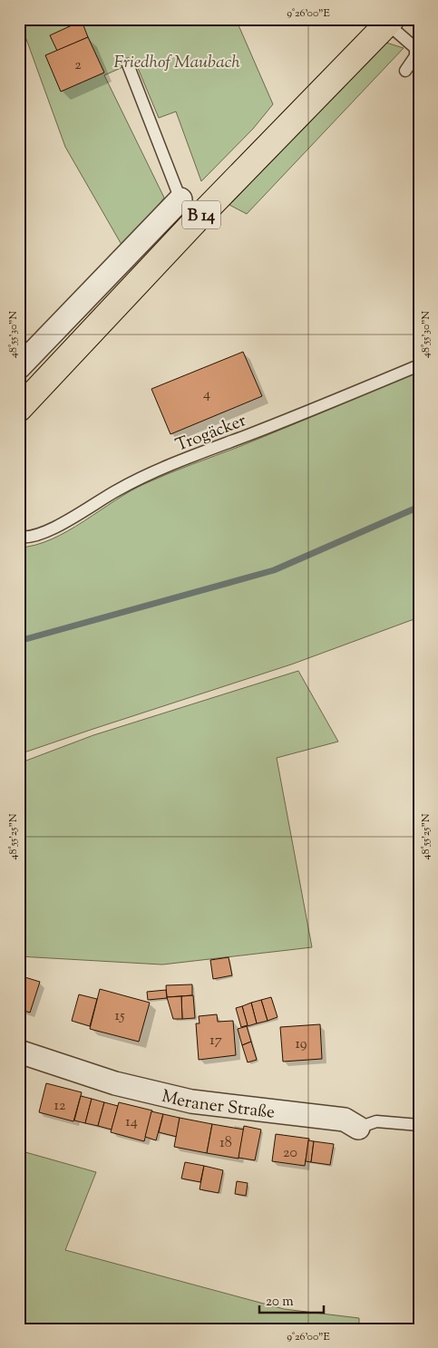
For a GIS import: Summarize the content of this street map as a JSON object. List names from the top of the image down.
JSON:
{
  "streets": {
    "main road": ["B 14"],
    "street": ["Meraner Straße"],
    "lane": ["Trogäcker"]
  },
  "parks": ["Friedhof Maubach"],
  "house_numbers": [
    "2",
    "4",
    "15",
    "17",
    "19",
    "12",
    "14",
    "18",
    "20"
  ],
  "scale_bar": "20 m",
  "coordinates": ["9°26'00\"E", "48°55'30\"N", "48°55'25\"N"]
}
